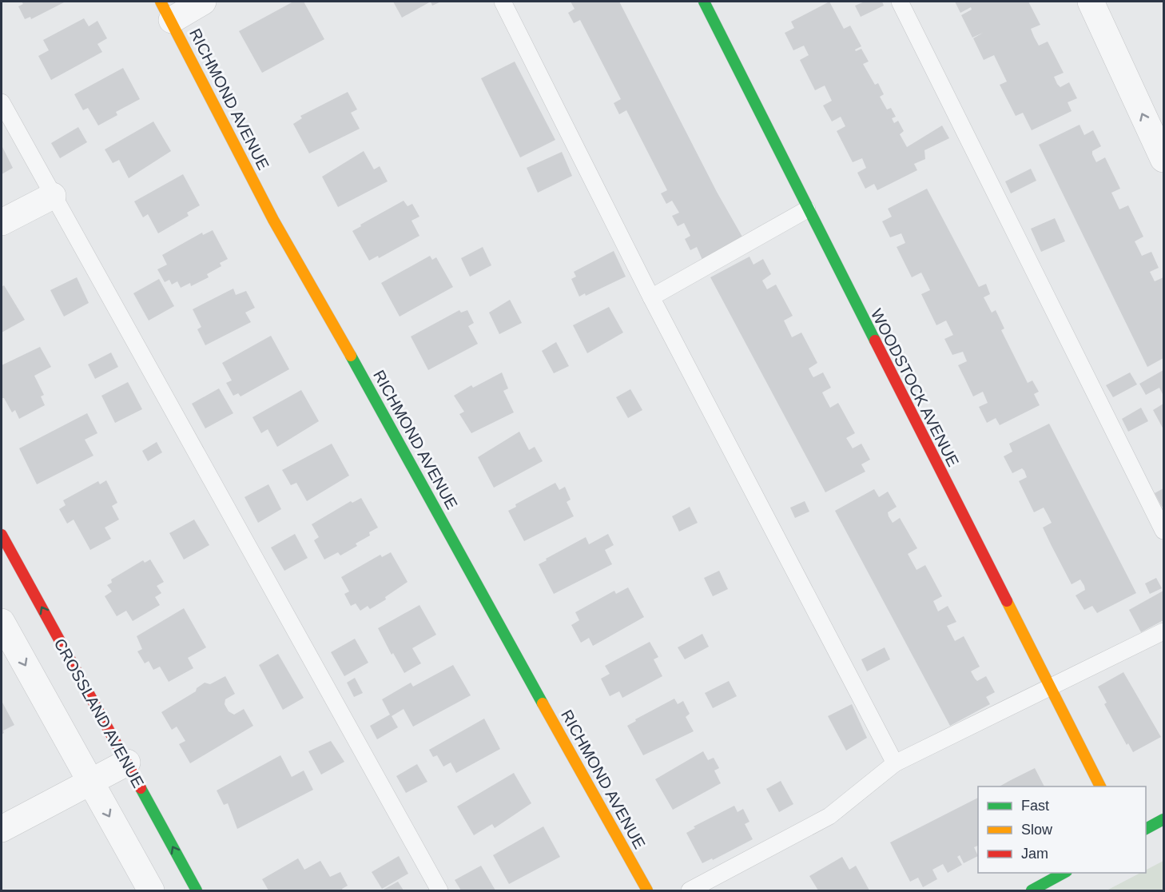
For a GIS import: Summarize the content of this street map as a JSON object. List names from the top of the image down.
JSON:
{
  "streets": {
    "street": ["RICHMOND AVENUE", "WOODSTOCK AVENUE", "CROSSLAND AVENUE"]
  },
  "legend": ["Fast", "Slow", "Jam"]
}
